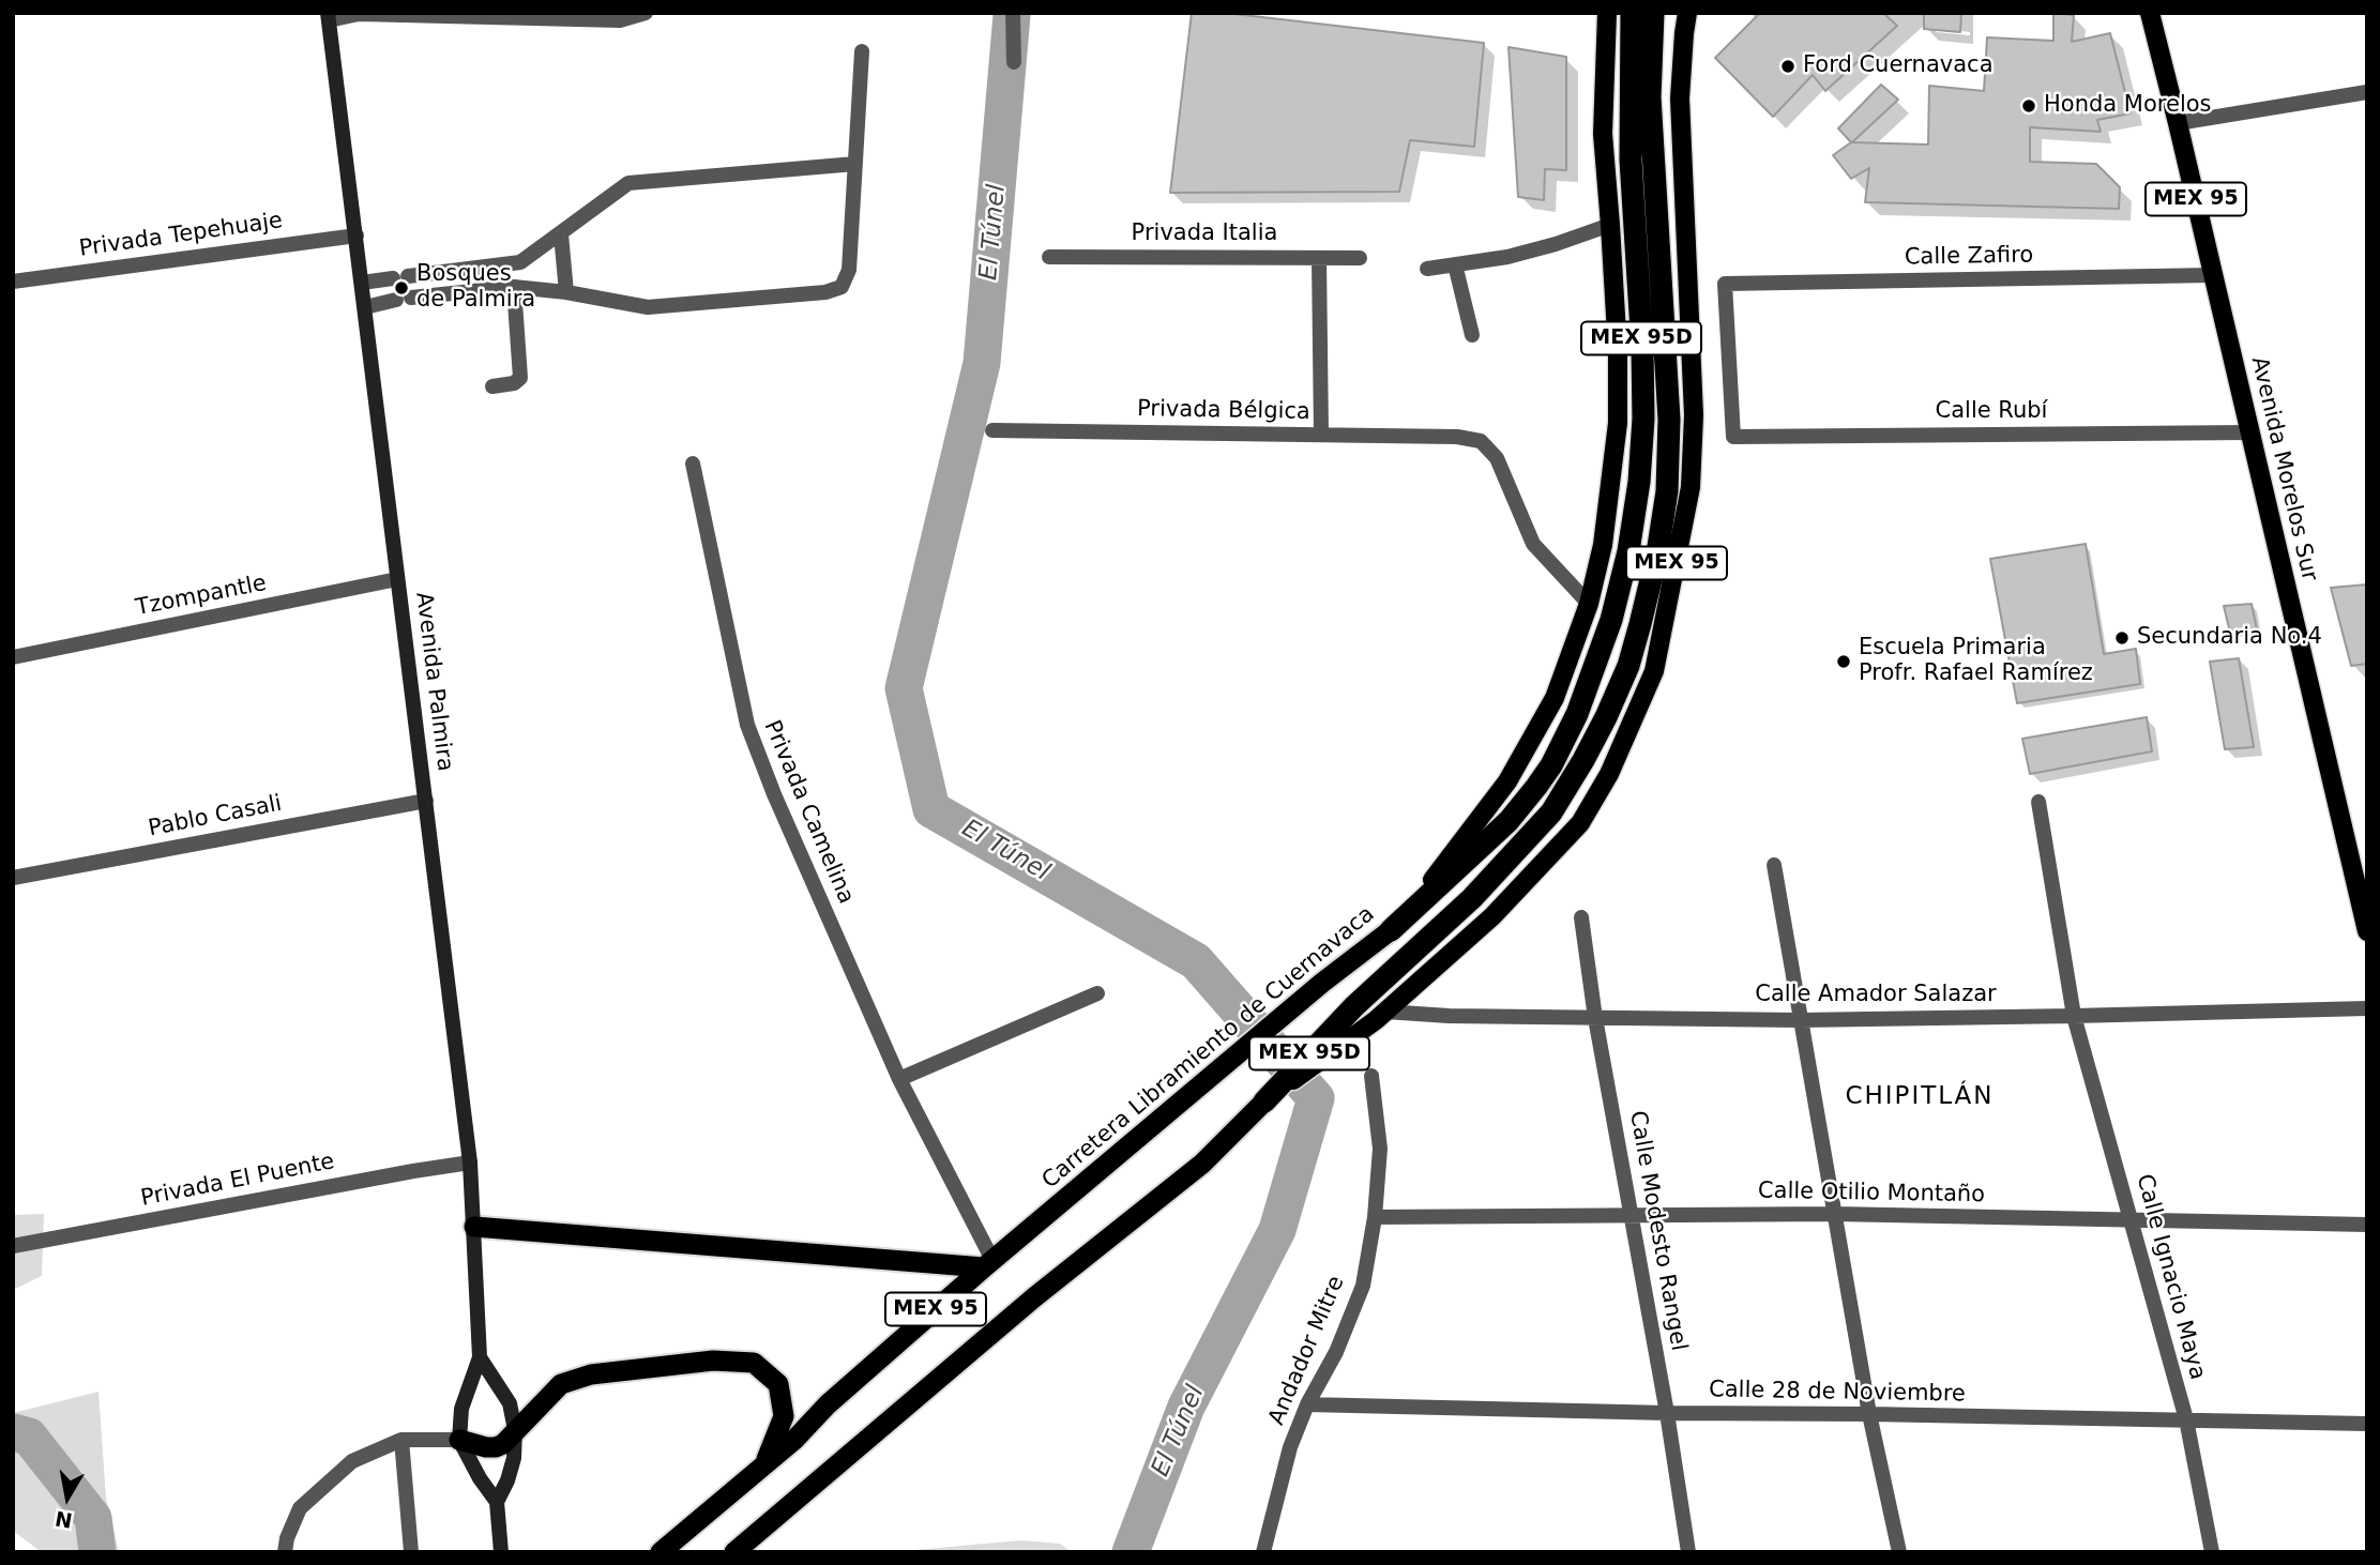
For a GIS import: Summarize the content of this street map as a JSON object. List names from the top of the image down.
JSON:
{
  "streets": {
    "highway": ["MEX 95", "MEX 95D", "Carretera Libramiento de Cuernavaca"],
    "main road": ["Avenida Morelos Sur", "Avenida Palmira"],
    "street": [
      "Privada Italia",
      "Privada Tepehuaje",
      "Calle Zafiro",
      "Privada Bélgica",
      "Calle Rubí",
      "Tzompantle",
      "Privada Camelina",
      "Pablo Casali",
      "Calle Amador Salazar",
      "Privada El Puente",
      "Calle Otilio Montaño",
      "Calle Modesto Rangel",
      "Calle Ignacio Maya",
      "Andador Mitre",
      "Calle 28 de Noviembre"
    ]
  },
  "crossings": [
    ["MEX 95", "MEX 95D"],
    ["MEX 95", "Calle Amador Salazar"],
    ["Privada Italia", "Privada Bélgica"],
    ["Privada Tepehuaje", "Avenida Palmira"],
    ["Calle Zafiro", "Calle Rubí"],
    ["Calle Zafiro", "Avenida Morelos Sur"],
    ["MEX 95D", "Carretera Libramiento de Cuernavaca"],
    ["Calle Rubí", "Avenida Morelos Sur"],
    ["Tzompantle", "Avenida Palmira"],
    ["Avenida Palmira", "Pablo Casali"],
    ["Avenida Palmira", "Privada El Puente"],
    ["Privada Camelina", "Carretera Libramiento de Cuernavaca"],
    ["Calle Amador Salazar", "Calle Modesto Rangel"],
    ["Calle Amador Salazar", "Calle Ignacio Maya"],
    ["Calle Otilio Montaño", "Calle Modesto Rangel"],
    ["Calle Otilio Montaño", "Calle Ignacio Maya"],
    ["Calle Otilio Montaño", "Andador Mitre"],
    ["Calle Modesto Rangel", "Calle 28 de Noviembre"],
    ["Calle Ignacio Maya", "Calle 28 de Noviembre"],
    ["Andador Mitre", "Calle 28 de Noviembre"]
  ],
  "districts": ["CHIPITLÁN"],
  "water": ["El Túnel"],
  "places": [
    "Ford Cuernavaca",
    "Honda Morelos",
    "Bosques de Palmira",
    "Secundaria No.4",
    "Escuela Primaria Profr. Rafael Ramírez"
  ],
  "north": "bottom"
}
